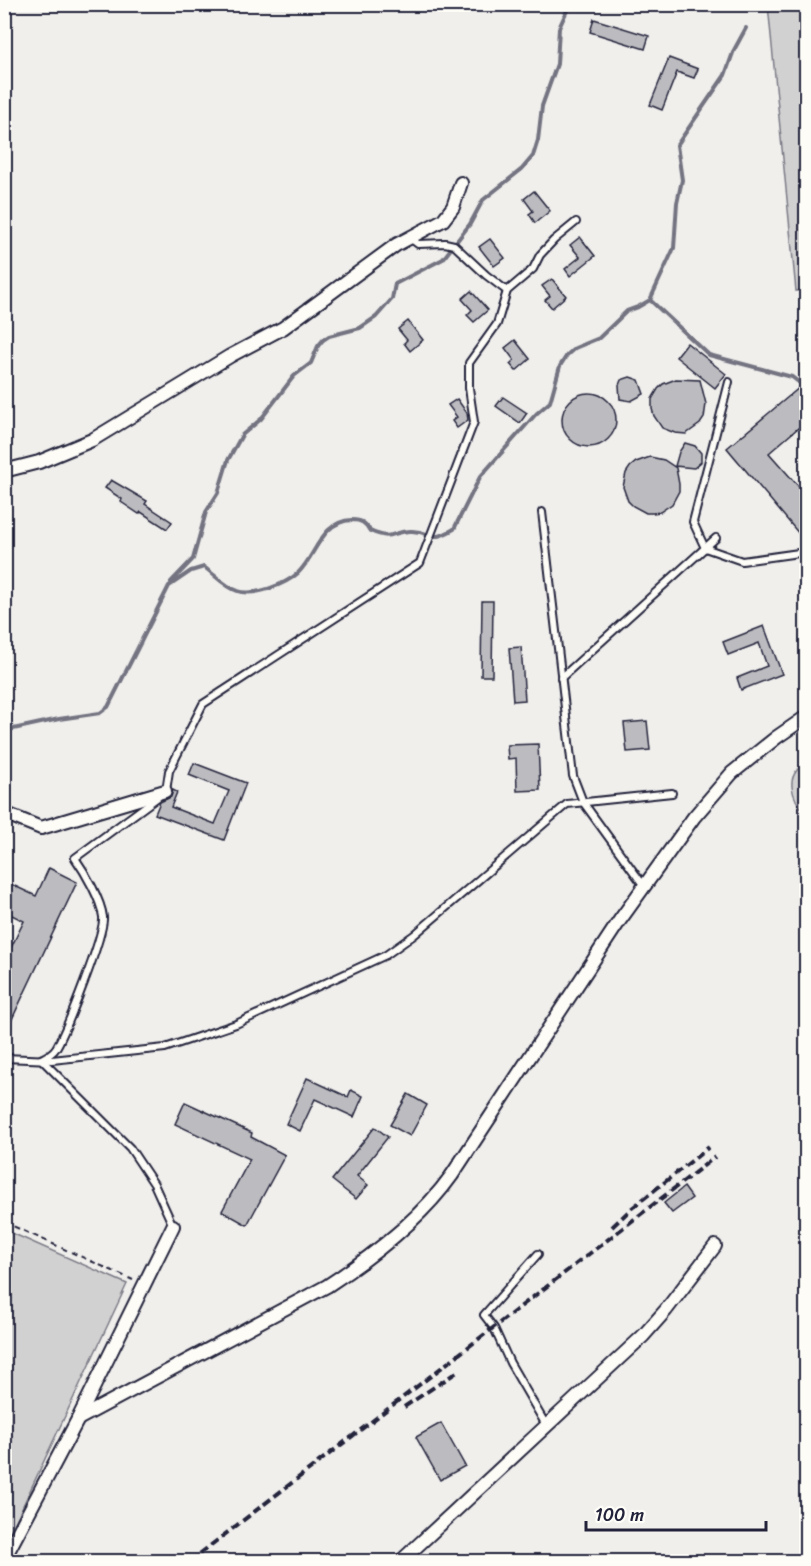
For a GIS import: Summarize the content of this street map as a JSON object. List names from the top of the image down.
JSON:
{
  "scale_bar": "100 m"
}
